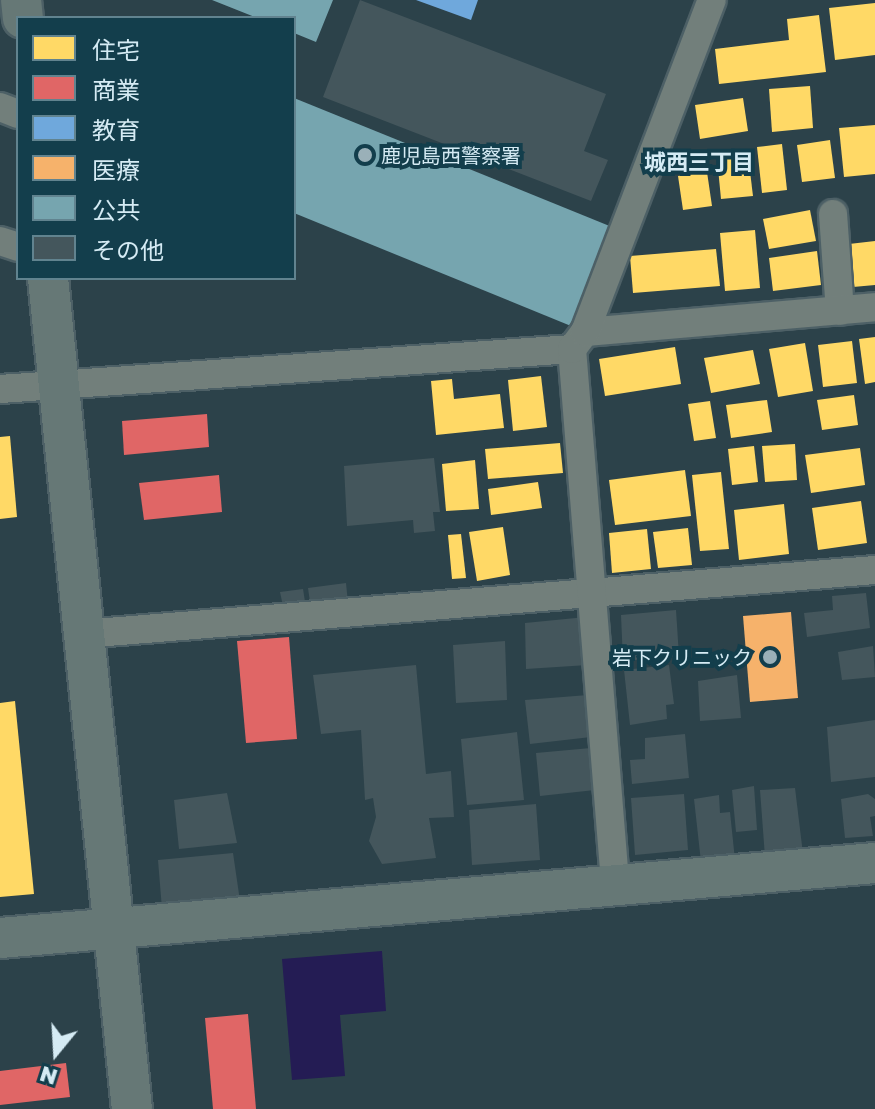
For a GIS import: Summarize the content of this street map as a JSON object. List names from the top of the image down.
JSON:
{
  "districts": ["城西三丁目"],
  "places": ["鹿児島西警察署", "岩下クリニック"],
  "legend": [
    "住宅",
    "商業",
    "教育",
    "医療",
    "公共",
    "その他"
  ],
  "north": "bottom"
}
